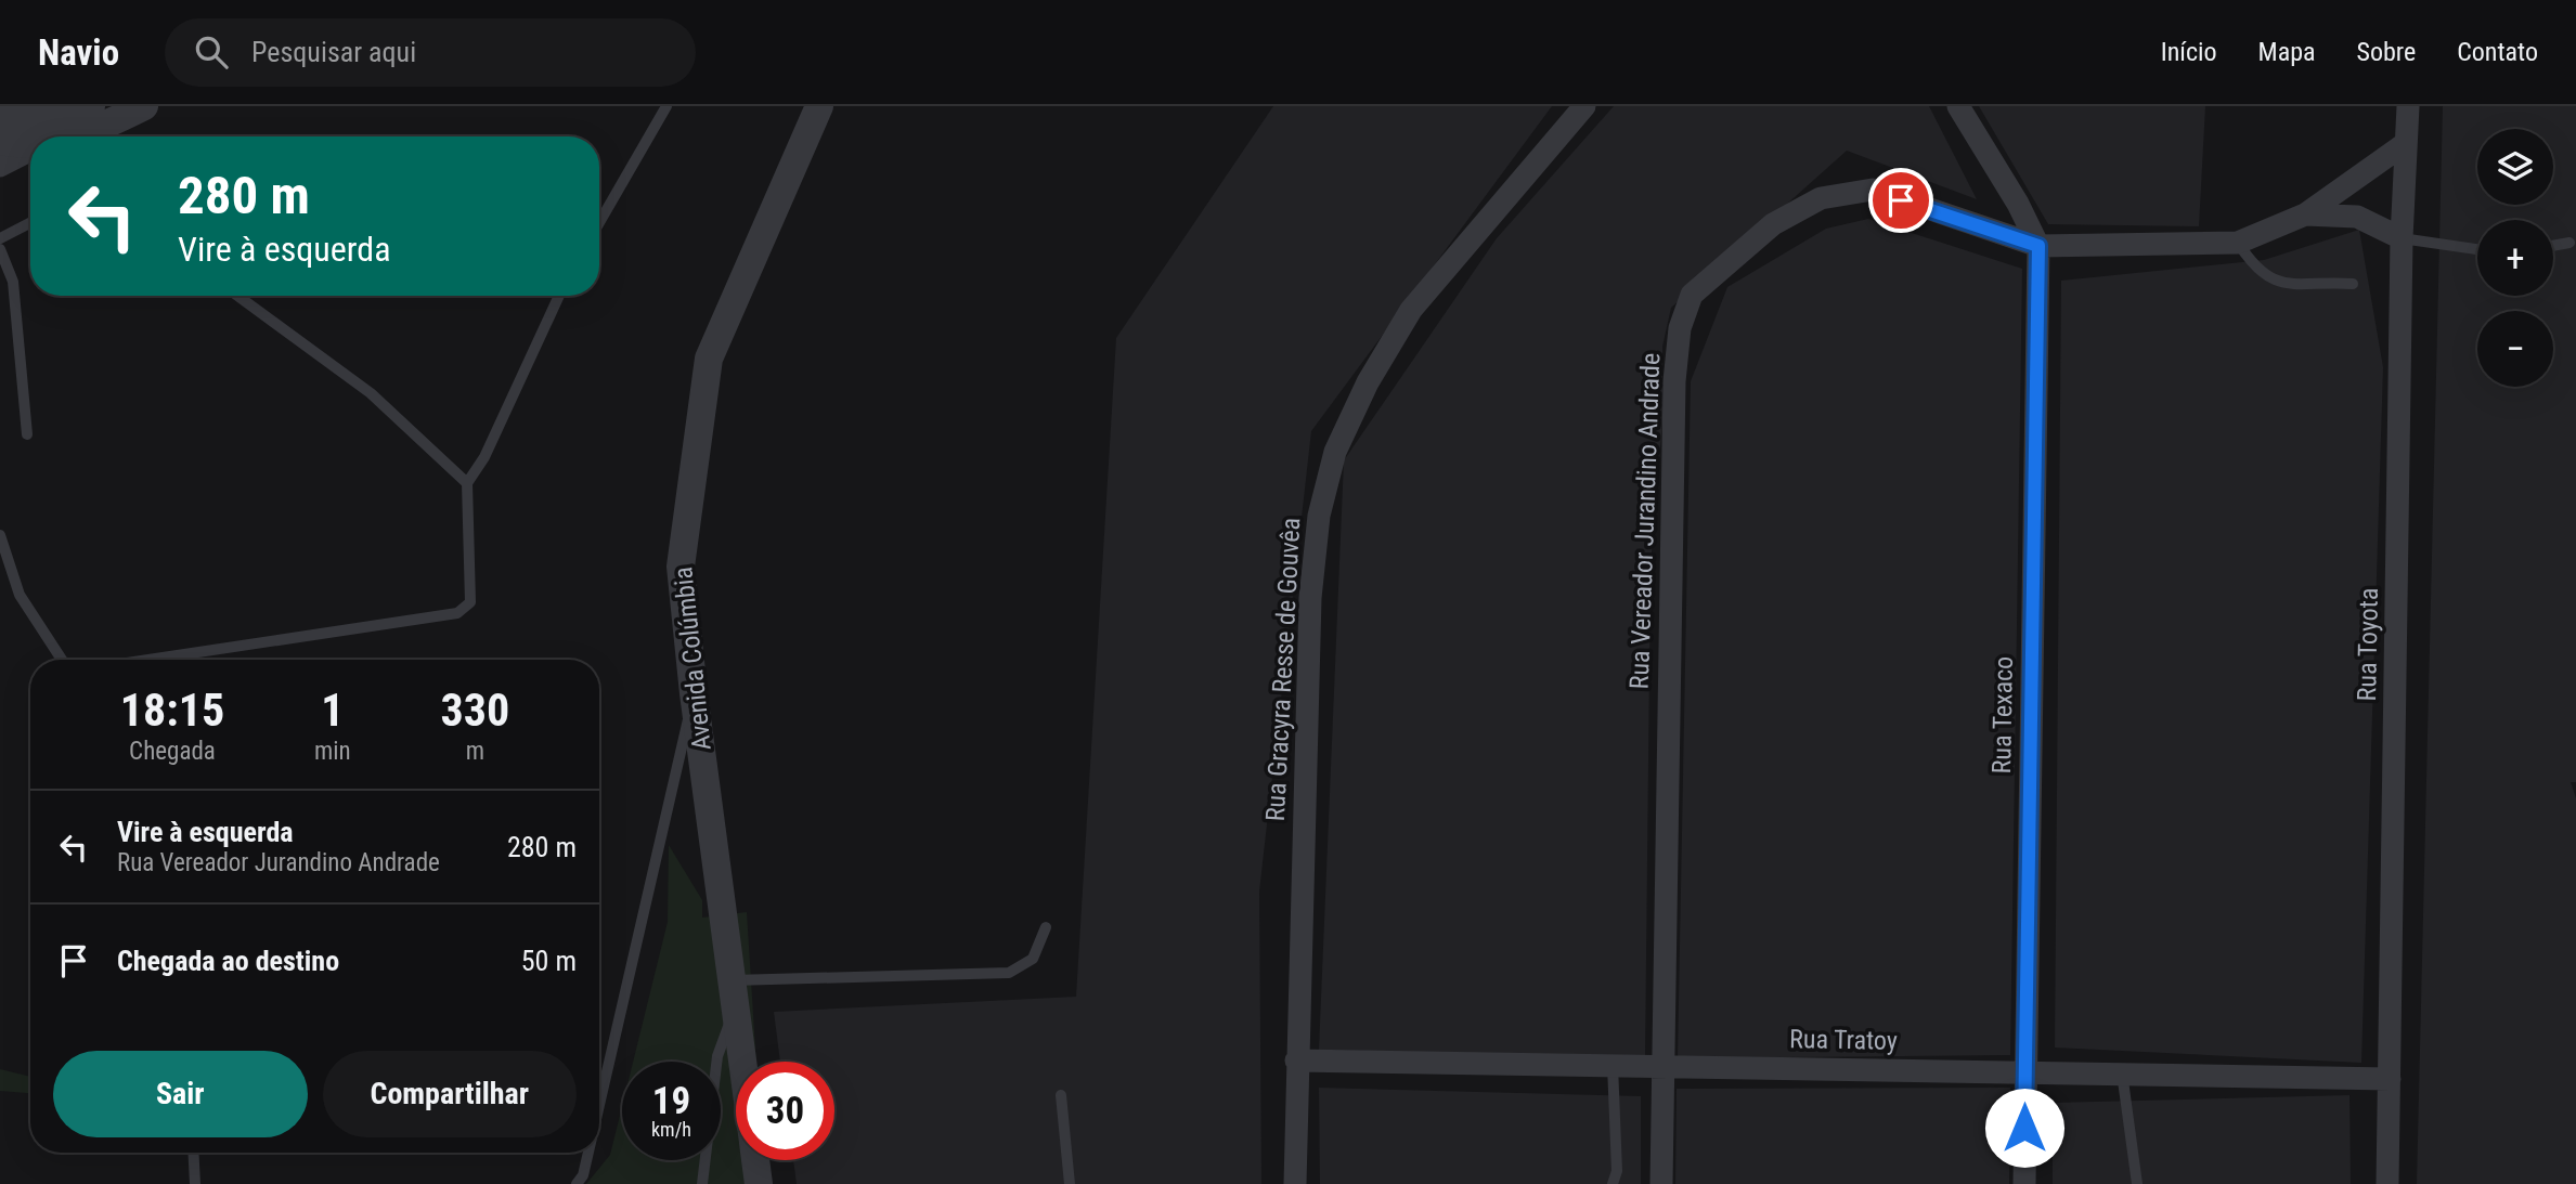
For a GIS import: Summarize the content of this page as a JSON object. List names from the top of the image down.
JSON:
{
  "streets": {
    "street": [
      "Rua Vereador Jurandino Andrade",
      "Rua Toyota",
      "Avenida Colúmbia",
      "Rua Gracyra Resse de Gouvêa",
      "Rua Texaco",
      "Rua Tratoy"
    ]
  },
  "crossings": [
    ["Rua Vereador Jurandino Andrade", "Rua Toyota"],
    ["Rua Vereador Jurandino Andrade", "Rua Texaco"],
    ["Rua Vereador Jurandino Andrade", "Rua Tratoy"],
    ["Rua Toyota", "Rua Tratoy"],
    ["Rua Gracyra Resse de Gouvêa", "Rua Tratoy"],
    ["Rua Texaco", "Rua Tratoy"]
  ],
  "page": {
    "header": "Navio",
    "search": "Pesquisar aqui",
    "nav": [
      "Início",
      "Mapa",
      "Sobre",
      "Contato"
    ],
    "map_buttons": ["+", "−"],
    "turn": ["280 m", "Vire à esquerda"],
    "eta": [
      "18:15",
      "Chegada",
      "1",
      "min",
      "330",
      "m"
    ],
    "list": [
      {
        "name": "Vire à esquerda",
        "note": "Rua Vereador Jurandino Andrade",
        "value": "280 m"
      },
      {
        "name": "Chegada ao destino",
        "value": "50 m"
      }
    ],
    "buttons": ["Sair", "Compartilhar"],
    "speed": "19 km/h",
    "limit": "30"
  }
}
